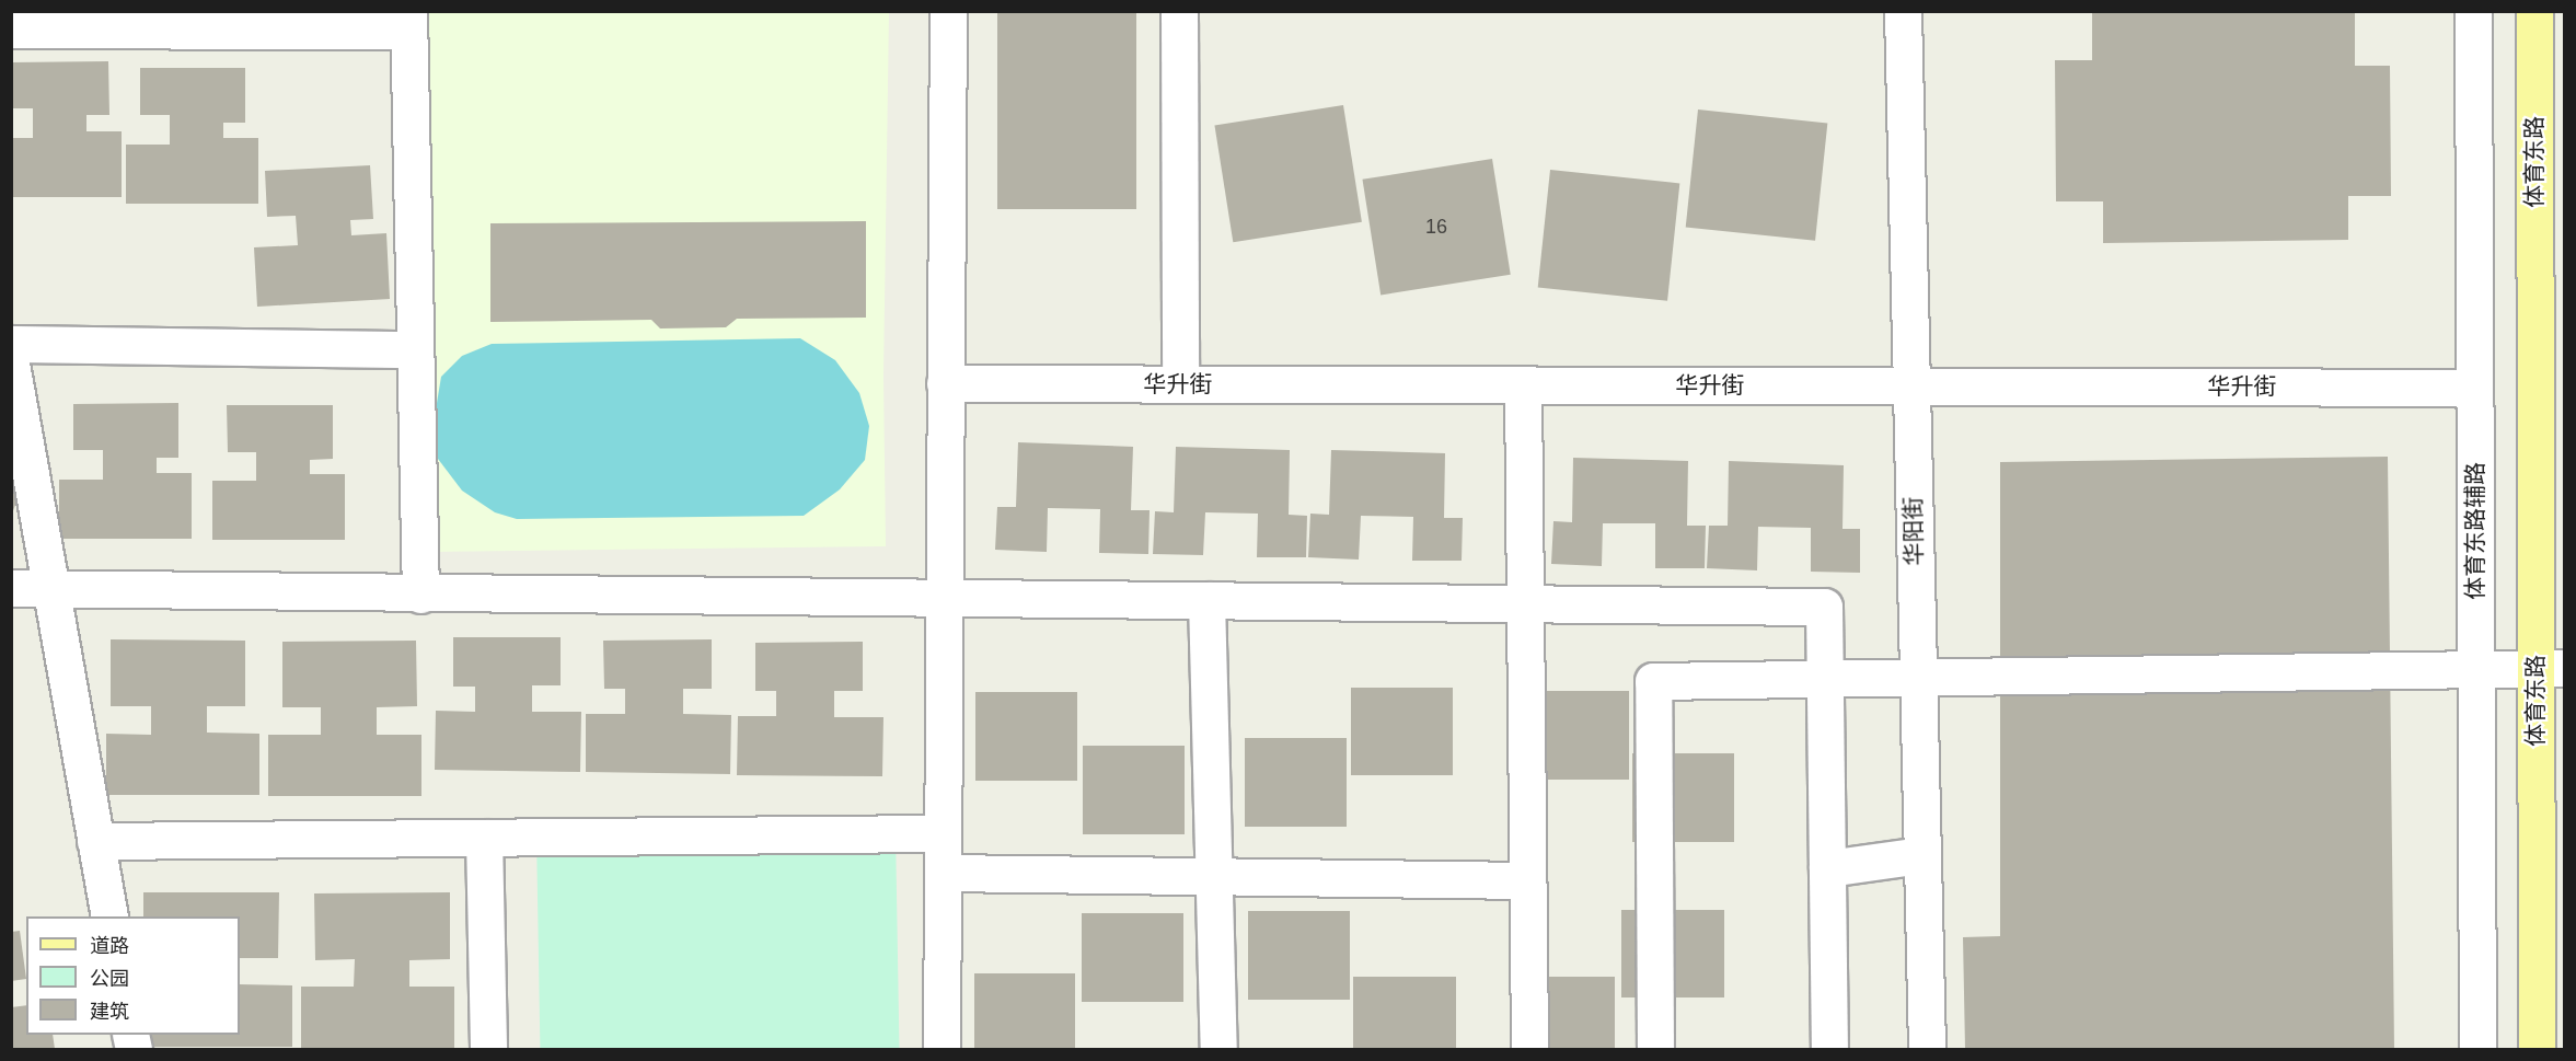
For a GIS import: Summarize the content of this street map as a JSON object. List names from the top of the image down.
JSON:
{
  "streets": {
    "main road": ["体育东路"],
    "street": ["华升街", "华阳街", "体育东路辅路"]
  },
  "crossings": [
    ["华升街", "华阳街"],
    ["华升街", "体育东路辅路"]
  ],
  "house_numbers": ["16"],
  "legend": ["道路", "公园", "建筑"]
}
